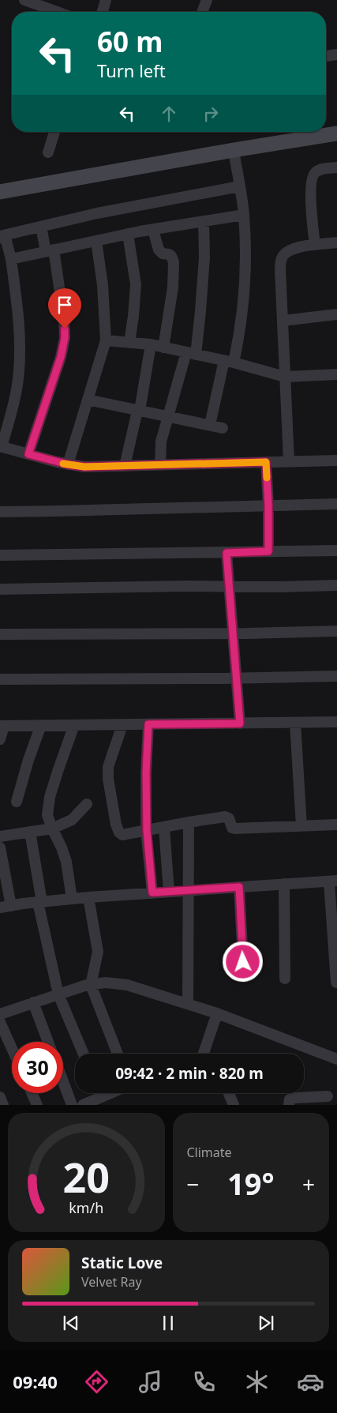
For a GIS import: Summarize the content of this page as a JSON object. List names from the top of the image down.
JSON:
{
  "page": {
    "turn": ["60 m", "Turn left"],
    "limit": "30",
    "trip": "09:42 · 2 min · 820 m",
    "tile": "Climate",
    "heat": ["−", "19°", "+"],
    "song": ["Static Love", "Velvet Ray"],
    "tabs": "09:40",
    "gauge": ["20", "km/h"]
  }
}
